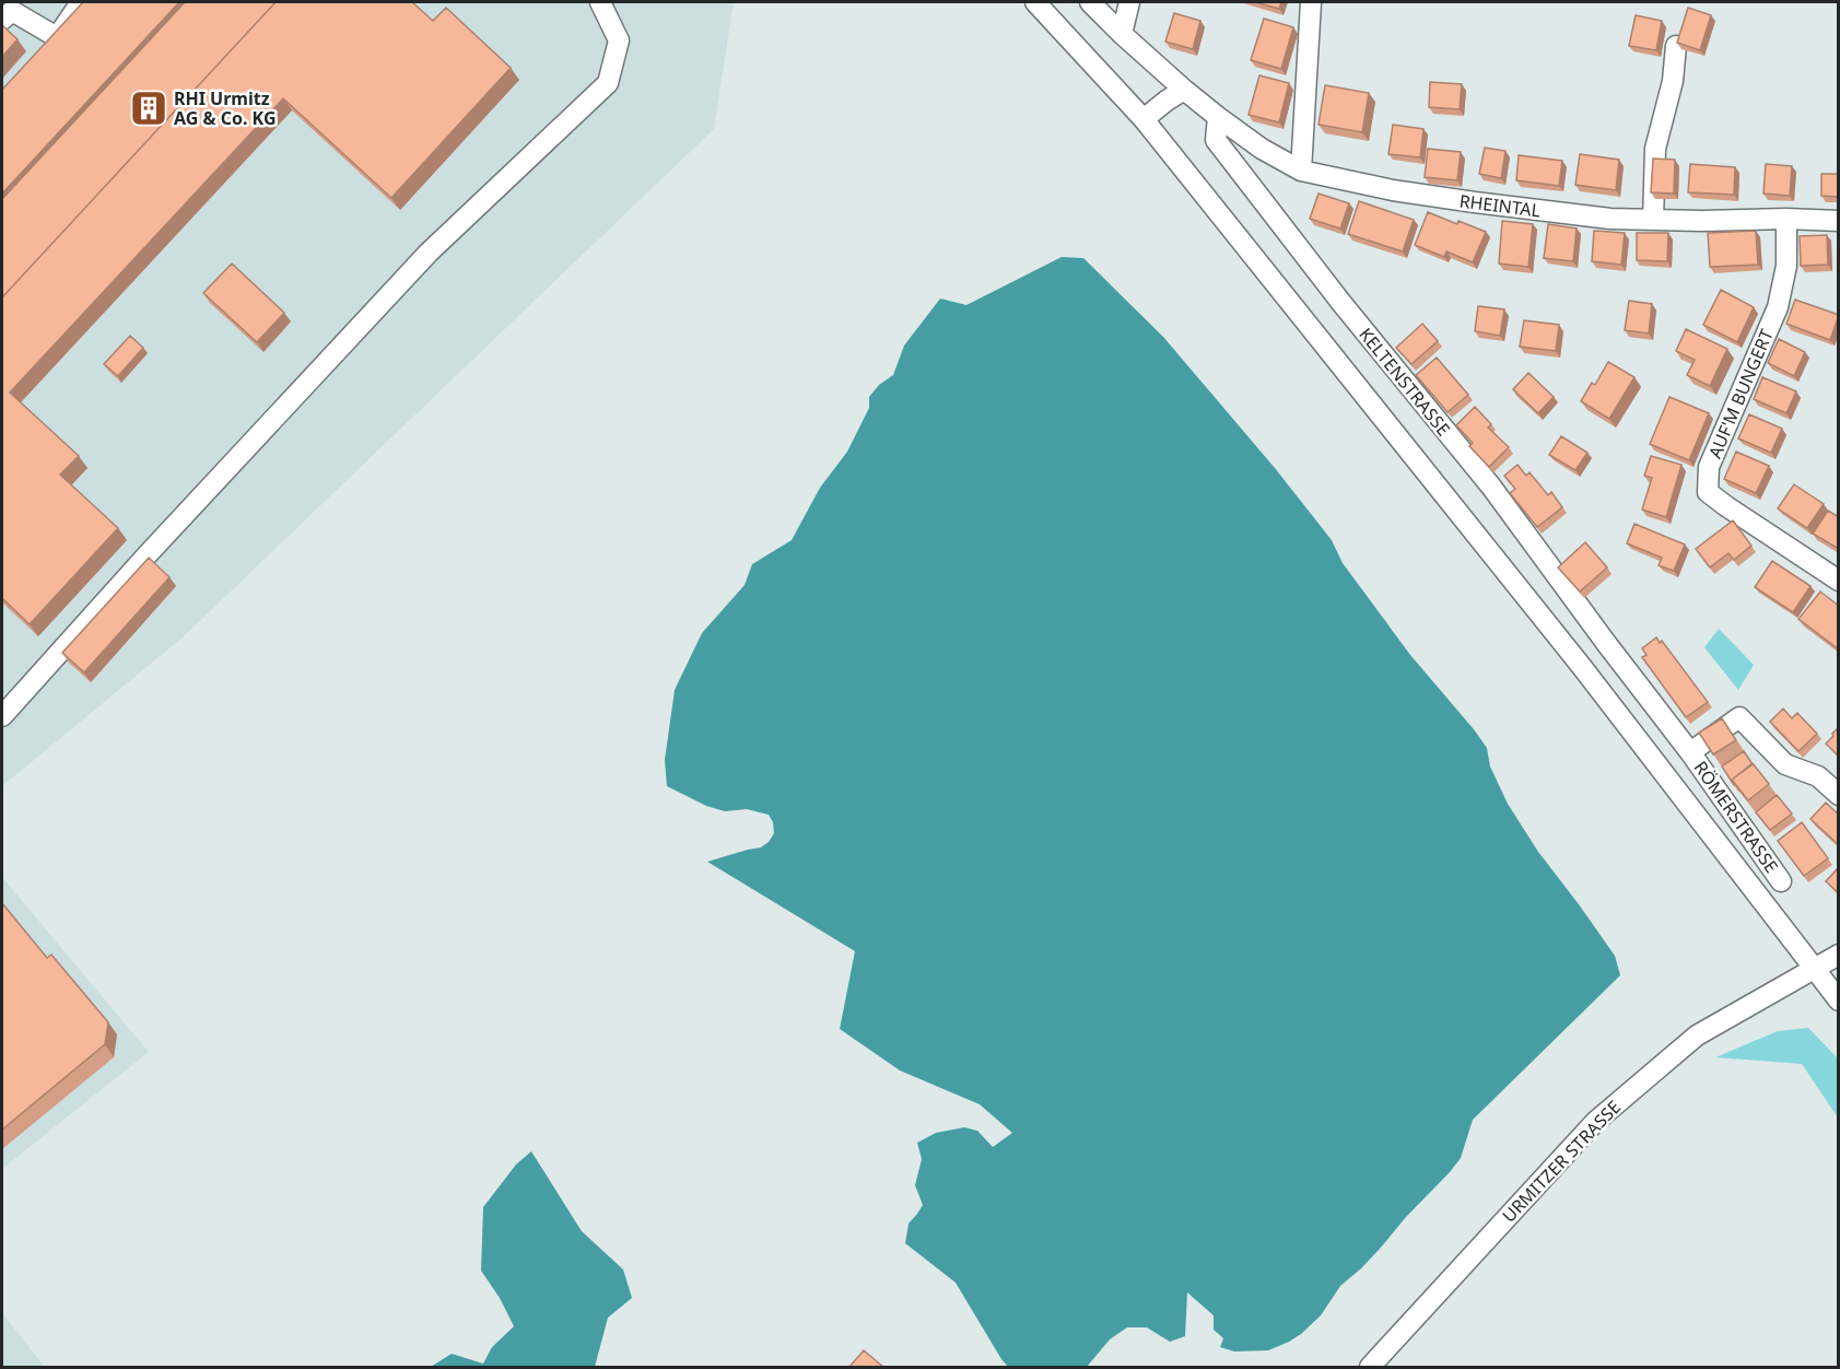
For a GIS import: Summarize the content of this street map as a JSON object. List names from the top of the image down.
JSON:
{
  "streets": {
    "street": [
      "RHEINTAL",
      "KELTENSTRASSE",
      "AUF'M BUNGERT",
      "RÖMERSTRASSE",
      "URMITZER STRASSE"
    ]
  },
  "crossings": [
    ["RHEINTAL", "KELTENSTRASSE"],
    ["RHEINTAL", "AUF'M BUNGERT"],
    ["KELTENSTRASSE", "RÖMERSTRASSE"]
  ],
  "places": {
    "building": ["RHI Urmitz AG & Co. KG"]
  }
}
